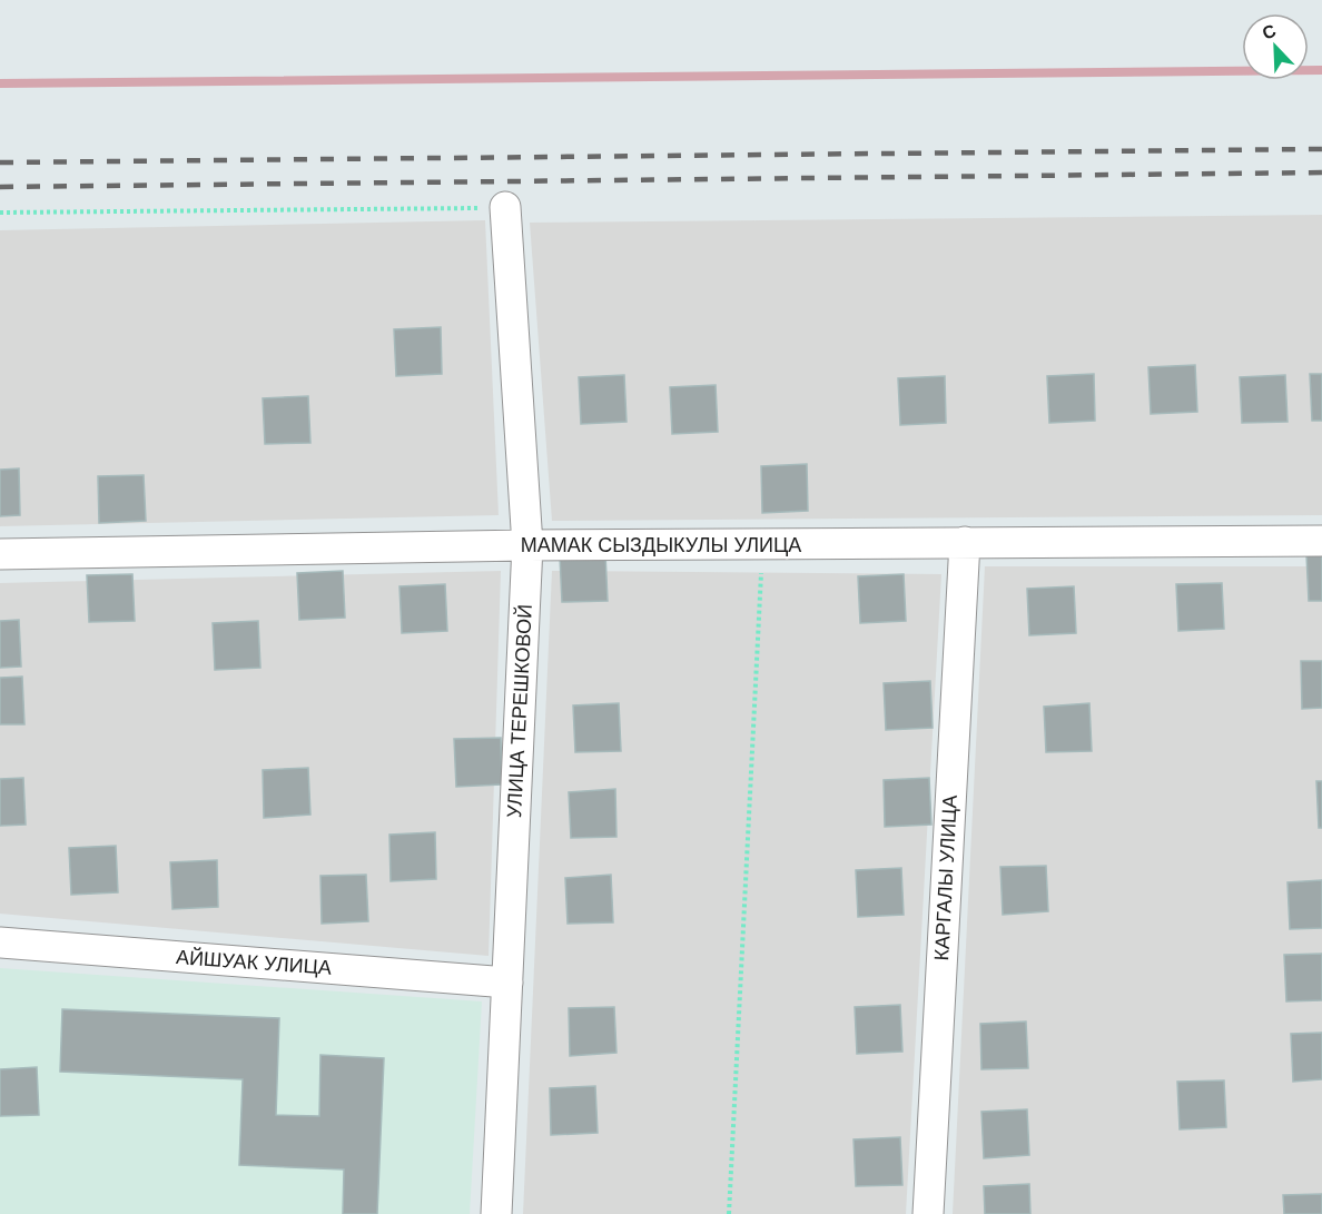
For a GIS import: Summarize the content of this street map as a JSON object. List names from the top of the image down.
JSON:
{
  "streets": {
    "street": [
      "МАМАК СЫЗДЫКУЛЫ УЛИЦА",
      "УЛИЦА ТЕРЕШКОВОЙ",
      "КАРГАЛЫ УЛИЦА",
      "АЙШУАК УЛИЦА"
    ]
  },
  "crossings": [
    ["МАМАК СЫЗДЫКУЛЫ УЛИЦА", "УЛИЦА ТЕРЕШКОВОЙ"],
    ["МАМАК СЫЗДЫКУЛЫ УЛИЦА", "КАРГАЛЫ УЛИЦА"],
    ["УЛИЦА ТЕРЕШКОВОЙ", "АЙШУАК УЛИЦА"]
  ],
  "north": "top left"
}
